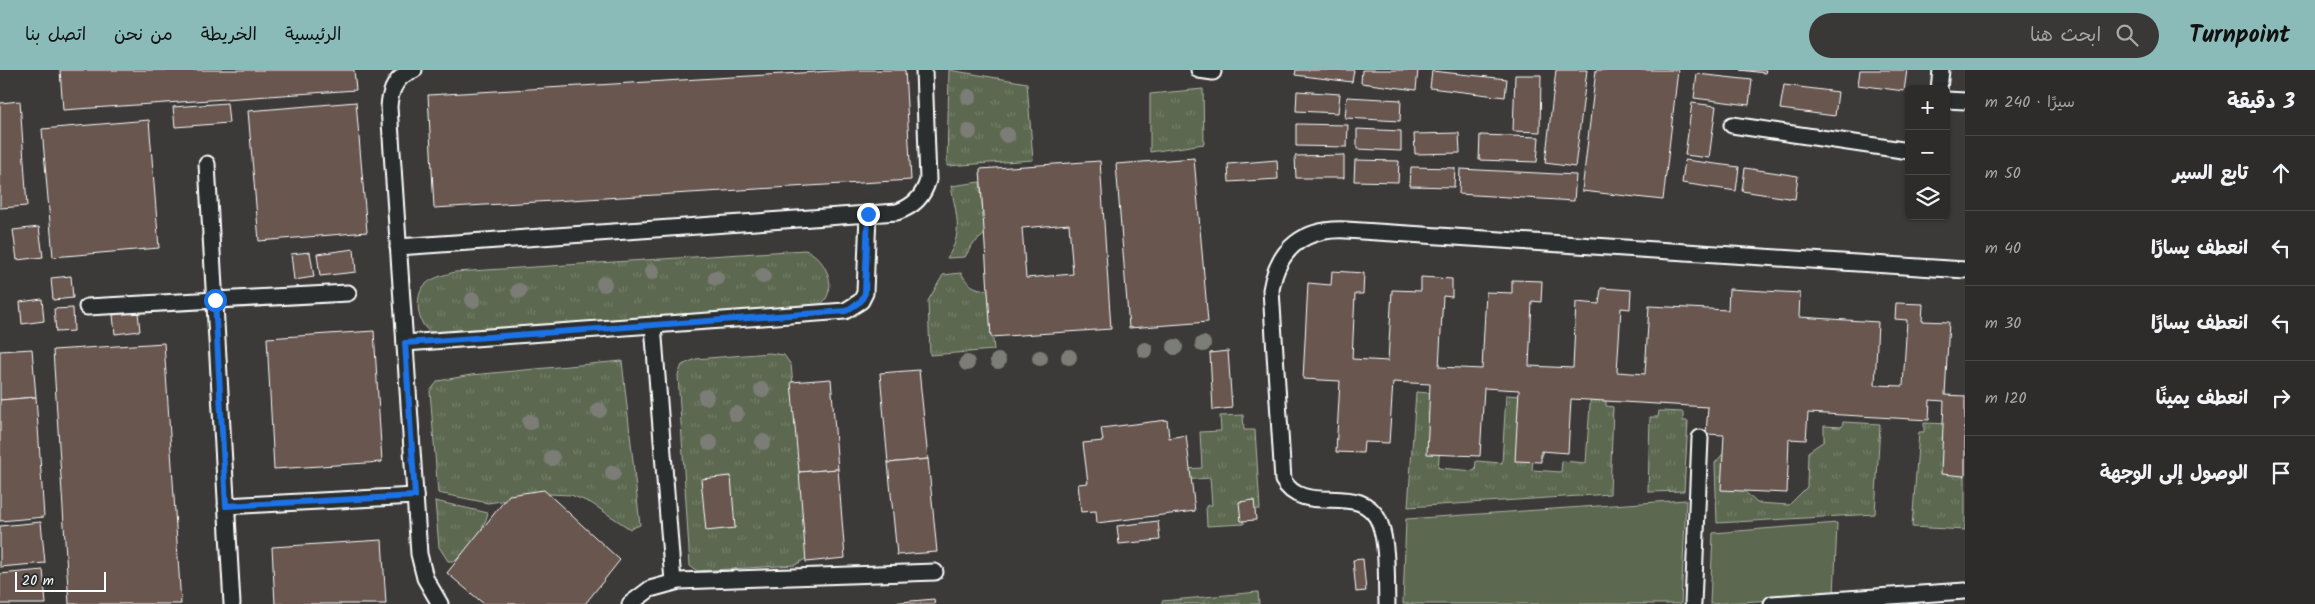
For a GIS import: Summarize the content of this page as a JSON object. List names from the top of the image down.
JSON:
{
  "scale_bar": "20 m",
  "page": {
    "header": "Turnpoint",
    "search": "ابحث هنا",
    "nav": [
      "الرئيسية",
      "الخريطة",
      "من نحن",
      "اتصل بنا"
    ],
    "heading": ["3 دقيقة", "سيرًا · 240 m"],
    "map_buttons": ["+", "−"],
    "list": [
      ["تابع السير", "50 m"],
      ["انعطف يسارًا", "40 m"],
      ["انعطف يسارًا", "30 m"],
      ["انعطف يمينًا", "120 m"],
      "الوصول إلى الوجهة"
    ],
    "scale": "20 m"
  }
}
